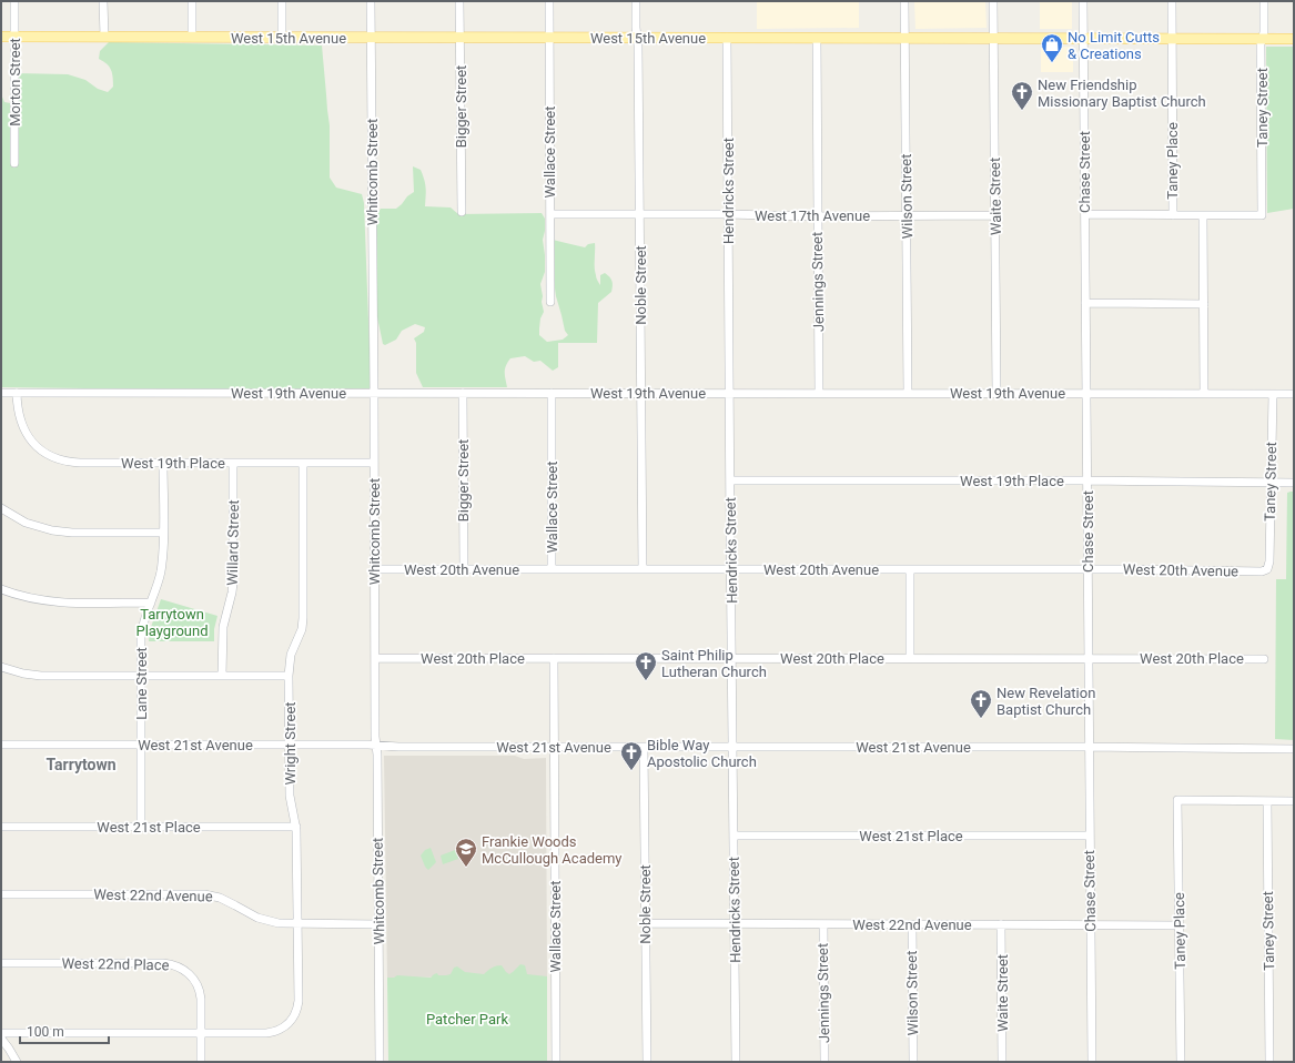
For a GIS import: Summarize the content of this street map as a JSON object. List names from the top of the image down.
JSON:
{
  "streets": {
    "main road": ["West 15th Avenue"],
    "street": [
      "Morton Street",
      "Bigger Street",
      "Taney Street",
      "Wallace Street",
      "Taney Place",
      "Whitcomb Street",
      "Chase Street",
      "Hendricks Street",
      "Wilson Street",
      "Waite Street",
      "West 17th Avenue",
      "Jennings Street",
      "Noble Street",
      "West 19th Avenue",
      "West 19th Place",
      "Willard Street",
      "West 20th Avenue",
      "West 20th Place",
      "Lane Street",
      "Wright Street",
      "West 21st Avenue",
      "West 21st Place",
      "West 22nd Avenue",
      "West 22nd Place"
    ]
  },
  "crossings": [
    ["West 15th Avenue", "Morton Street"],
    ["West 15th Avenue", "Bigger Street"],
    ["West 15th Avenue", "Taney Street"],
    ["West 15th Avenue", "Wallace Street"],
    ["West 15th Avenue", "Taney Place"],
    ["West 15th Avenue", "Whitcomb Street"],
    ["West 15th Avenue", "Chase Street"],
    ["West 15th Avenue", "Hendricks Street"],
    ["West 15th Avenue", "Wilson Street"],
    ["West 15th Avenue", "Waite Street"],
    ["West 15th Avenue", "Jennings Street"],
    ["West 15th Avenue", "Noble Street"],
    ["Bigger Street", "West 19th Avenue"],
    ["Bigger Street", "West 20th Avenue"],
    ["Taney Street", "Taney Place"],
    ["Taney Street", "West 19th Avenue"],
    ["Taney Street", "West 19th Place"],
    ["Taney Street", "West 20th Avenue"],
    ["Wallace Street", "West 17th Avenue"],
    ["Wallace Street", "West 19th Avenue"],
    ["Wallace Street", "West 20th Avenue"],
    ["Wallace Street", "West 20th Place"],
    ["Wallace Street", "West 21st Avenue"],
    ["Taney Place", "West 22nd Avenue"],
    ["Whitcomb Street", "West 19th Avenue"],
    ["Whitcomb Street", "West 19th Place"],
    ["Whitcomb Street", "West 20th Avenue"],
    ["Whitcomb Street", "West 20th Place"],
    ["Whitcomb Street", "West 21st Avenue"],
    ["Whitcomb Street", "West 22nd Avenue"],
    ["Chase Street", "West 19th Avenue"],
    ["Chase Street", "West 19th Place"],
    ["Chase Street", "West 20th Avenue"],
    ["Chase Street", "West 20th Place"],
    ["Chase Street", "West 21st Avenue"],
    ["Chase Street", "West 21st Place"],
    ["Chase Street", "West 22nd Avenue"],
    ["Hendricks Street", "West 17th Avenue"],
    ["Hendricks Street", "West 19th Avenue"],
    ["Hendricks Street", "West 19th Place"],
    ["Hendricks Street", "West 20th Avenue"],
    ["Hendricks Street", "West 20th Place"],
    ["Hendricks Street", "West 21st Avenue"],
    ["Hendricks Street", "West 21st Place"],
    ["Hendricks Street", "West 22nd Avenue"],
    ["Wilson Street", "West 17th Avenue"],
    ["Wilson Street", "West 19th Avenue"],
    ["Wilson Street", "West 22nd Avenue"],
    ["Waite Street", "West 17th Avenue"],
    ["Waite Street", "West 19th Avenue"],
    ["Waite Street", "West 22nd Avenue"],
    ["West 17th Avenue", "Jennings Street"],
    ["West 17th Avenue", "Noble Street"],
    ["Jennings Street", "West 19th Avenue"],
    ["Jennings Street", "West 22nd Avenue"],
    ["Noble Street", "West 19th Avenue"],
    ["Noble Street", "West 20th Avenue"],
    ["Noble Street", "West 21st Avenue"],
    ["Noble Street", "West 22nd Avenue"],
    ["West 19th Avenue", "West 19th Place"],
    ["West 19th Place", "Willard Street"],
    ["West 19th Place", "Lane Street"],
    ["West 19th Place", "Wright Street"],
    ["Lane Street", "West 21st Avenue"],
    ["Lane Street", "West 21st Place"],
    ["Wright Street", "West 21st Avenue"],
    ["Wright Street", "West 21st Place"],
    ["Wright Street", "West 22nd Avenue"],
    ["Wright Street", "West 22nd Place"]
  ],
  "districts": ["Tarrytown"],
  "parks": ["Tarrytown Playground", "Patcher Park"],
  "places": {
    "shop": ["No Limit Cutts & Creations"],
    "church": [
      "New Friendship Missionary Baptist Church",
      "Saint Philip Lutheran Church",
      "New Revelation Baptist Church",
      "Bible Way Apostolic Church"
    ],
    "school or university": ["Frankie Woods McCullough Academy"]
  },
  "scale_bar": "100 m"
}
